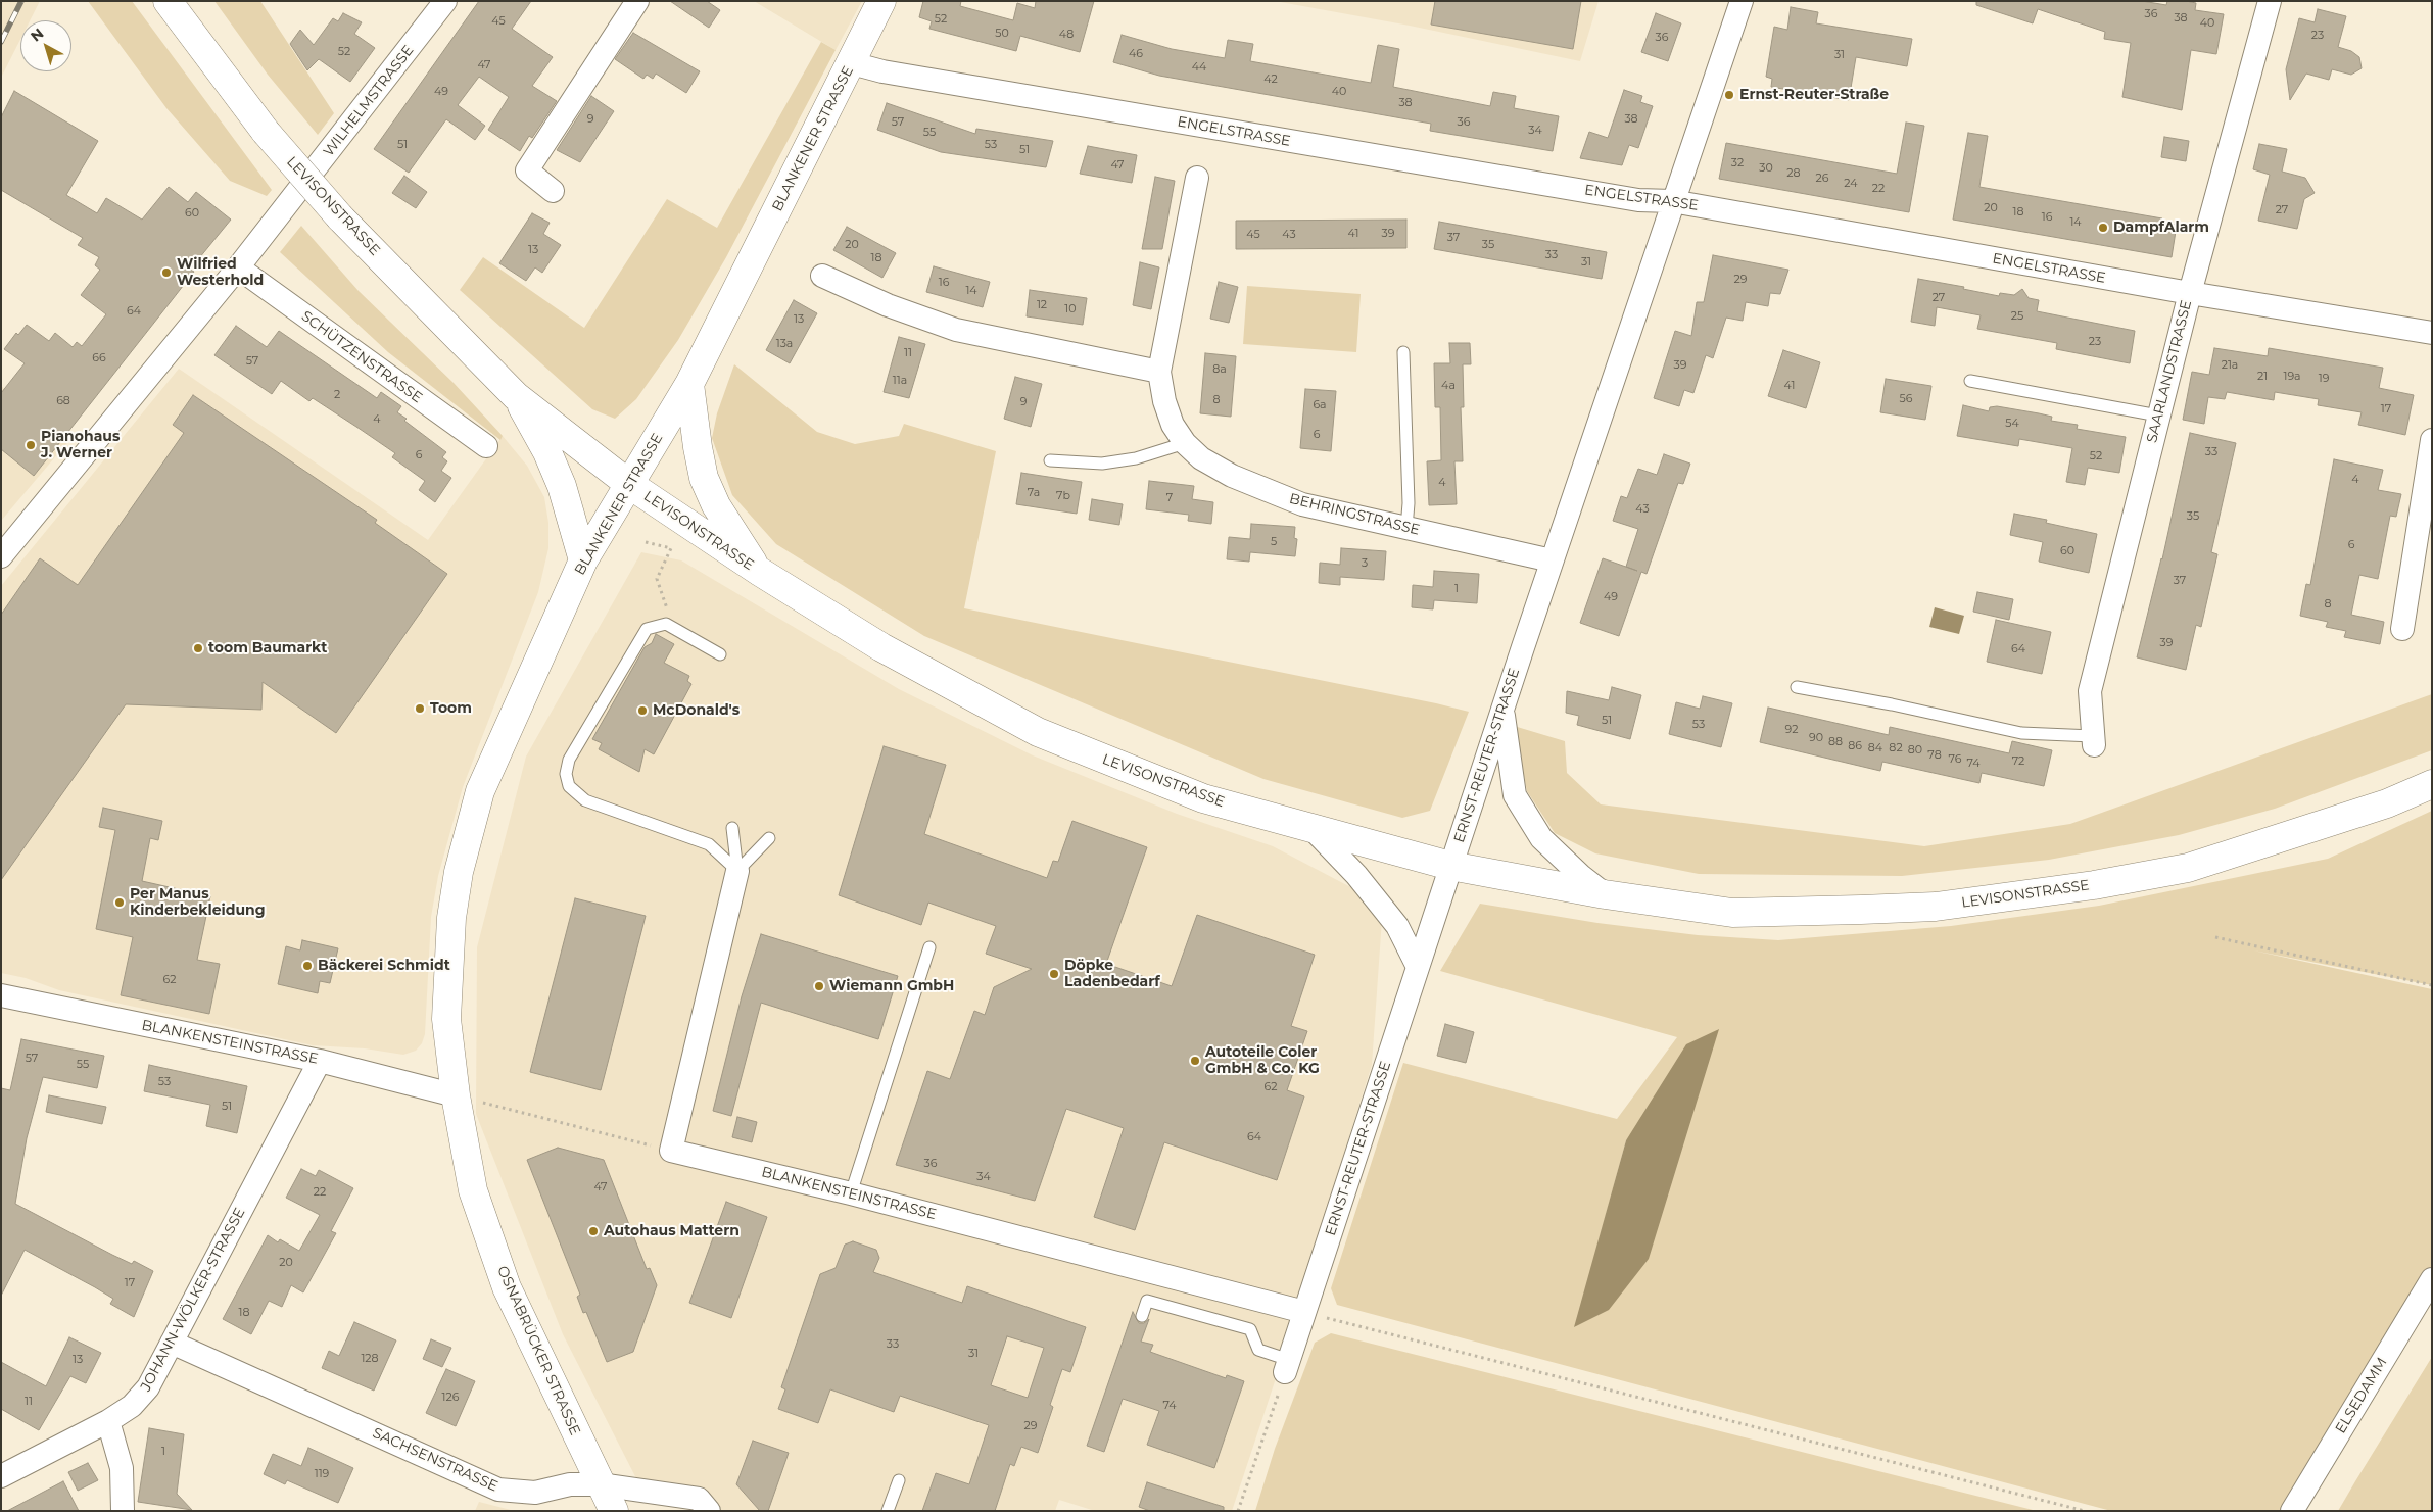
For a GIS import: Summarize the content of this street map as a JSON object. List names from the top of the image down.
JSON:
{
  "streets": {
    "main road": ["BLANKENER STRASSE", "LEVISONSTRASSE", "OSNABRÜCKER STRASSE"],
    "street": [
      "WILHELMSTRASSE",
      "ENGELSTRASSE",
      "SCHÜTZENSTRASSE",
      "SAARLANDSTRASSE",
      "BEHRINGSTRASSE",
      "ERNST-REUTER-STRASSE",
      "BLANKENSTEINSTRASSE",
      "JOHANN-WÖLKER-STRASSE",
      "ELSEDAMM",
      "SACHSENSTRASSE"
    ]
  },
  "crossings": [
    ["WILHELMSTRASSE", "SCHÜTZENSTRASSE"],
    ["ENGELSTRASSE", "BLANKENER STRASSE"],
    ["ENGELSTRASSE", "SAARLANDSTRASSE"],
    ["ENGELSTRASSE", "ERNST-REUTER-STRASSE"],
    ["BLANKENER STRASSE", "LEVISONSTRASSE"],
    ["BLANKENER STRASSE", "BLANKENSTEINSTRASSE"],
    ["BLANKENER STRASSE", "OSNABRÜCKER STRASSE"],
    ["LEVISONSTRASSE", "ERNST-REUTER-STRASSE"],
    ["BEHRINGSTRASSE", "ERNST-REUTER-STRASSE"],
    ["ERNST-REUTER-STRASSE", "BLANKENSTEINSTRASSE"],
    ["BLANKENSTEINSTRASSE", "JOHANN-WÖLKER-STRASSE"],
    ["BLANKENSTEINSTRASSE", "OSNABRÜCKER STRASSE"],
    ["JOHANN-WÖLKER-STRASSE", "SACHSENSTRASSE"],
    ["OSNABRÜCKER STRASSE", "SACHSENSTRASSE"]
  ],
  "places": [
    "Ernst-Reuter-Straße",
    "DampfAlarm",
    "Wilfried Westerhold",
    "Pianohaus J. Werner",
    "toom Baumarkt",
    "Toom",
    "McDonald's",
    "Per Manus Kinderbekleidung",
    "Bäckerei Schmidt",
    "Döpke Ladenbedarf",
    "Wiemann GmbH",
    "Autoteile Coler GmbH & Co. KG",
    "Autohaus Mattern"
  ],
  "house_numbers": [
    "36",
    "38",
    "52",
    "45",
    "40",
    "50",
    "48",
    "23",
    "36",
    "52",
    "46",
    "31",
    "47",
    "44",
    "42",
    "49",
    "40",
    "38",
    "9",
    "38",
    "57",
    "36",
    "34",
    "55",
    "51",
    "53",
    "51",
    "32",
    "47",
    "30",
    "28",
    "26",
    "24",
    "22",
    "20",
    "27",
    "18",
    "60",
    "16",
    "14",
    "41",
    "39",
    "45",
    "43",
    "37",
    "20",
    "35",
    "13",
    "33",
    "18",
    "31",
    "29",
    "16",
    "14",
    "27",
    "12",
    "10",
    "64",
    "25",
    "13",
    "23",
    "13a",
    "11",
    "66",
    "57",
    "39",
    "21a",
    "8a",
    "21",
    "19a",
    "19",
    "11a",
    "4a",
    "41",
    "2",
    "56",
    "8",
    "68",
    "9",
    "6a",
    "17",
    "4",
    "54",
    "6",
    "33",
    "6",
    "52",
    "4",
    "4",
    "7a",
    "7b",
    "7",
    "43",
    "35",
    "5",
    "6",
    "60",
    "3",
    "37",
    "1",
    "49",
    "8",
    "39",
    "64",
    "51",
    "53",
    "92",
    "90",
    "88",
    "86",
    "84",
    "82",
    "80",
    "78",
    "76",
    "72",
    "74",
    "62",
    "57",
    "55",
    "53",
    "62",
    "51",
    "64",
    "36",
    "34",
    "47",
    "22",
    "20",
    "17",
    "18",
    "33",
    "31",
    "128",
    "13",
    "126",
    "11",
    "74",
    "29",
    "1",
    "119"
  ],
  "north": "top left"
}
